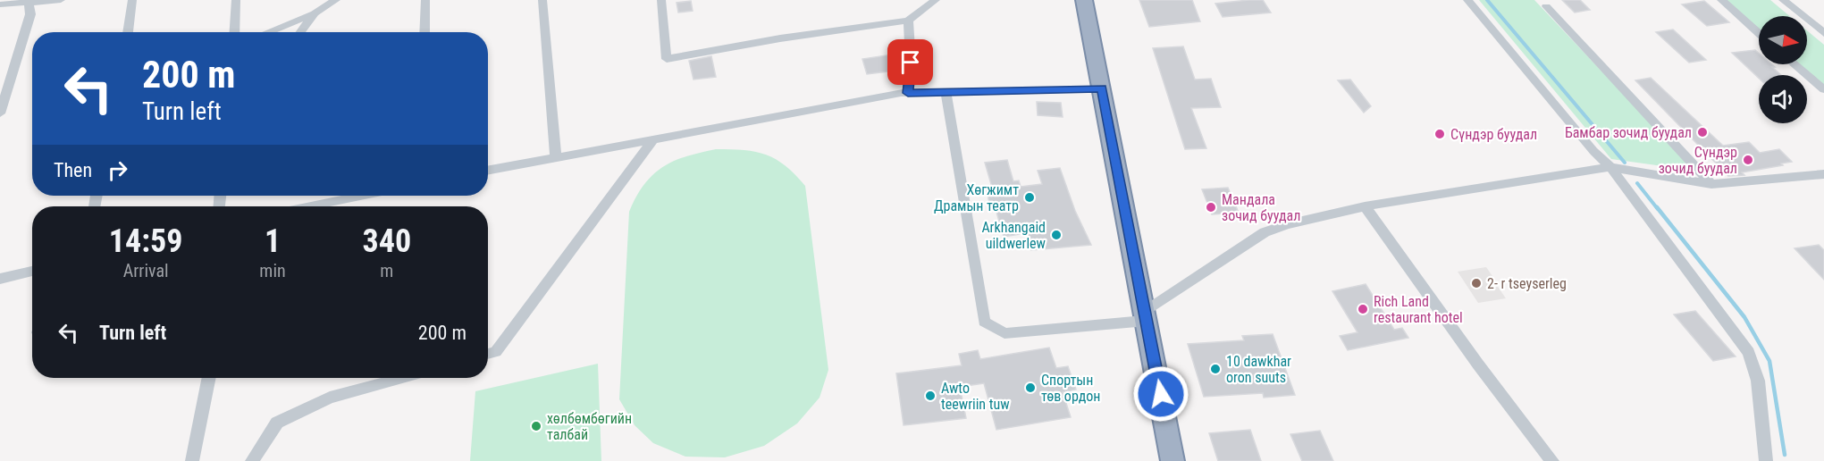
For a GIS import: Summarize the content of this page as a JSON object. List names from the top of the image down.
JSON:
{
  "places": [
    "Бамбар зочид буудал",
    "Сүндэр буудал",
    "Сүндэр зочид буудал",
    "Хөгжимт Драмын театр",
    "Мандала зочид буудал",
    "Arkhangaid uildwerlew",
    "2- r tseyserleg",
    "Rich Land restaurant hotel",
    "10 dawkhar oron suuts",
    "Спортын төв ордон",
    "Awto teewriin tuw",
    "хөлбөмбөгийн талбай"
  ],
  "north": "right",
  "page": {
    "turn": ["200 m", "Turn left"],
    "then": "Then",
    "eta": [
      "14:59",
      "Arrival",
      "1",
      "min",
      "340",
      "m"
    ],
    "list": [
      {
        "name": "Turn left",
        "value": "200 m"
      }
    ]
  }
}
